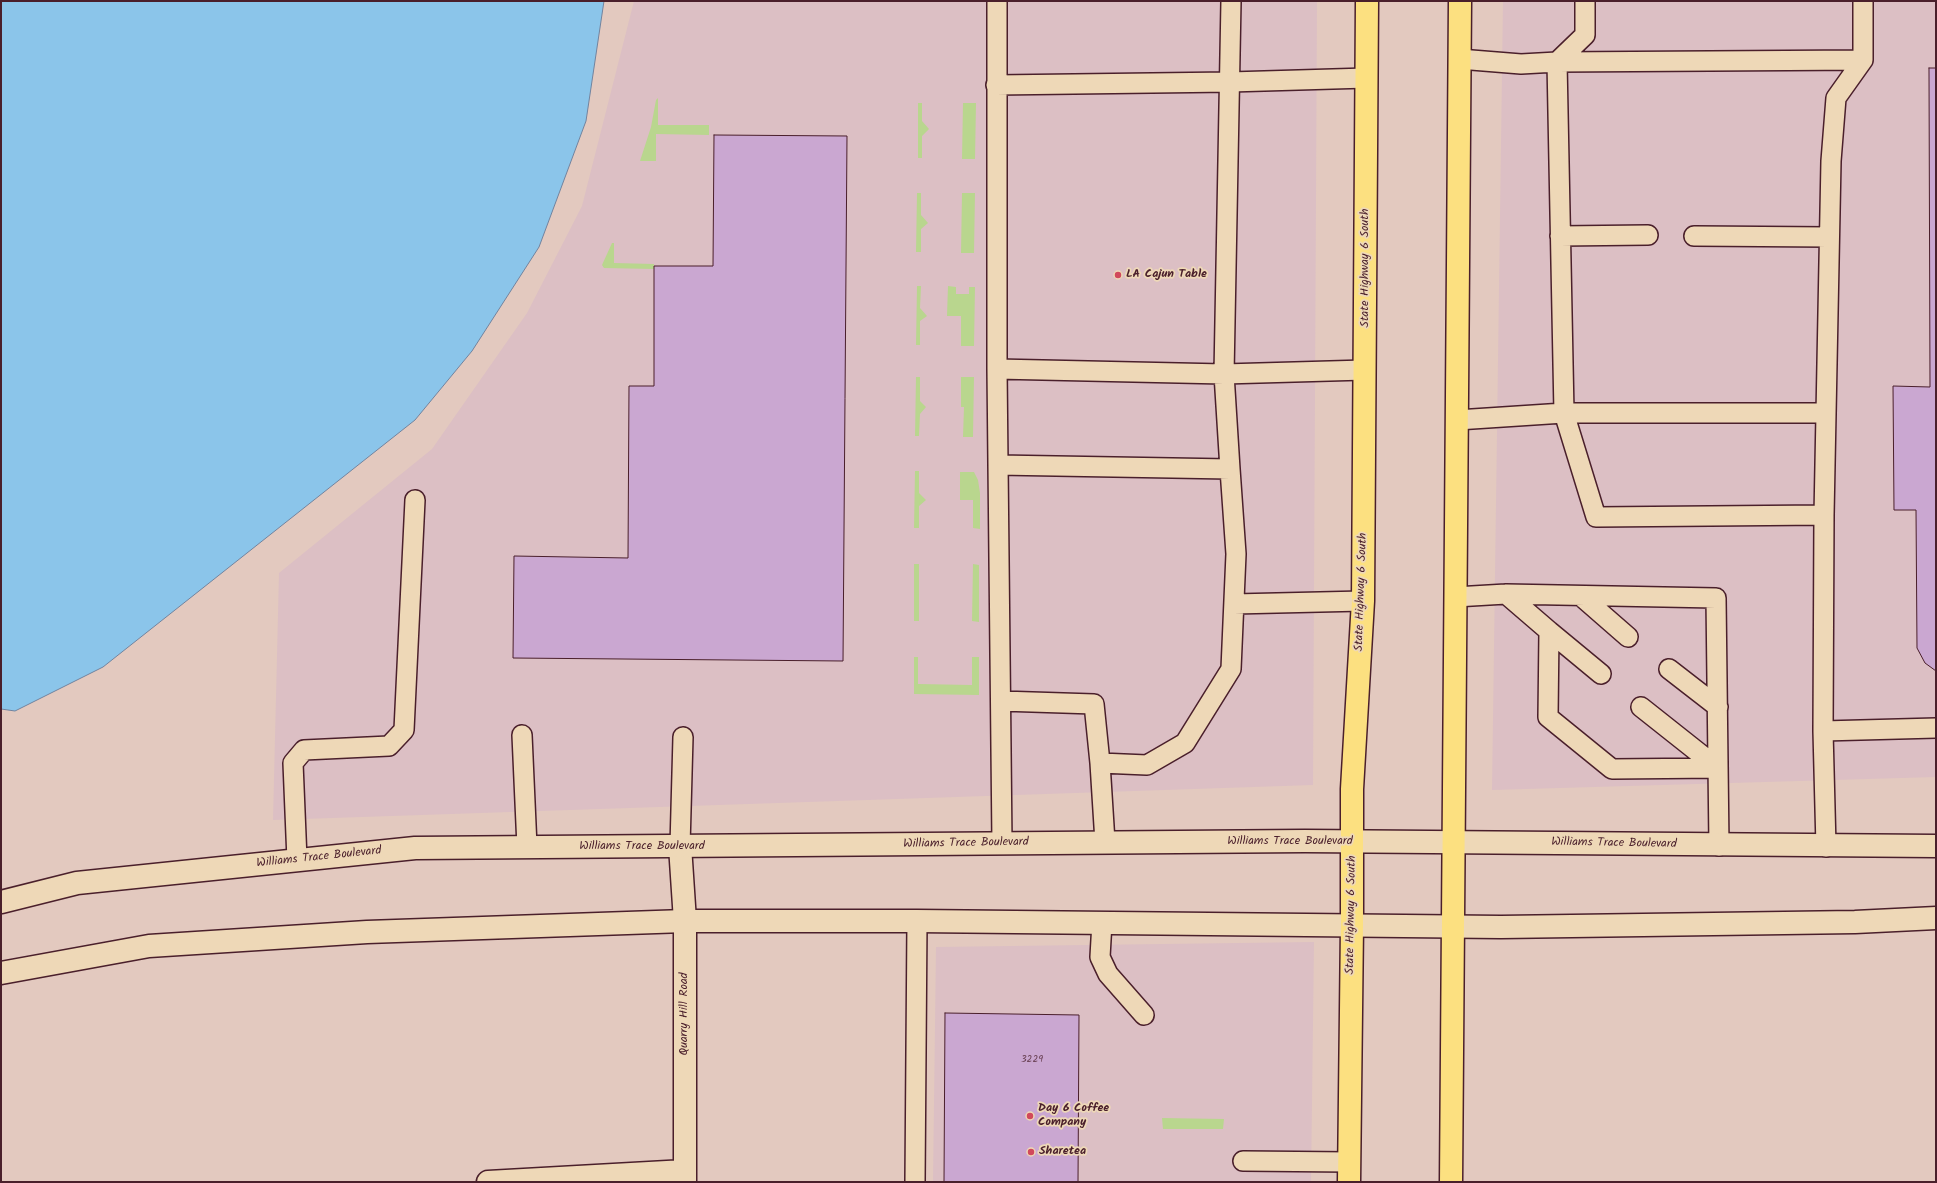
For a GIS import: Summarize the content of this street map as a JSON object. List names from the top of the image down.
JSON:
{
  "streets": {
    "main road": ["State Highway 6 South", "Williams Trace Boulevard", "Quarry Hill Road"]
  },
  "crossings": [
    ["State Highway 6 South", "Williams Trace Boulevard"],
    ["Williams Trace Boulevard", "Quarry Hill Road"]
  ],
  "places": ["LA Cajun Table", "Day 6 Coffee Company", "Sharetea"],
  "house_numbers": ["3229"]
}
